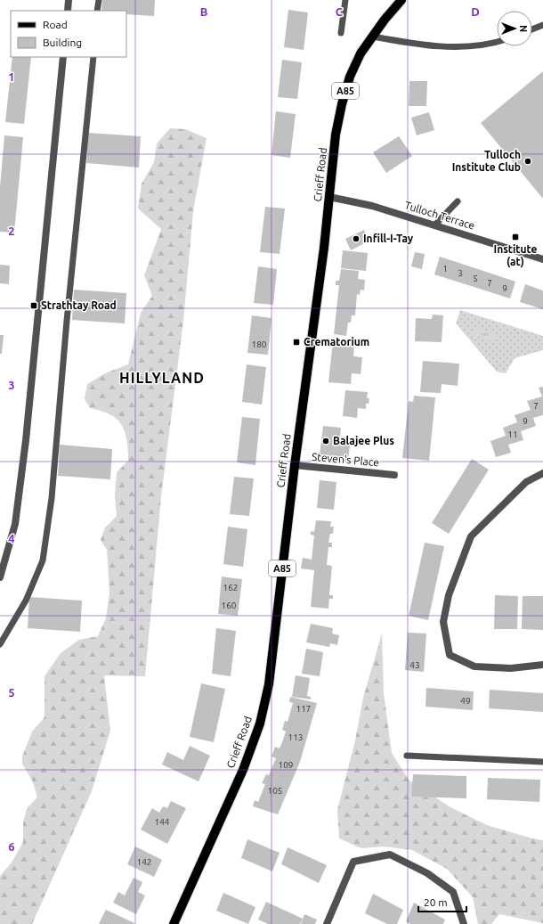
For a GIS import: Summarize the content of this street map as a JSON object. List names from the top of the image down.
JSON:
{
  "streets": {
    "main road": ["A85", "Crieff Road"],
    "street": ["Tulloch Terrace", "Steven's Place"]
  },
  "crossings": [
    ["Crieff Road", "Tulloch Terrace"],
    ["Crieff Road", "Steven's Place"]
  ],
  "districts": ["HILLYLAND"],
  "places": {
    "other": ["Tulloch Institute Club", "Infill-I-Tay", "Balajee Plus"],
    "transit": ["Institute (at)", "Strathtay Road", "Crematorium"]
  },
  "house_numbers": [
    "1",
    "3",
    "5",
    "7",
    "9",
    "180",
    "7",
    "9",
    "11",
    "162",
    "160",
    "43",
    "49",
    "117",
    "113",
    "109",
    "105",
    "144",
    "142"
  ],
  "legend": ["Road", "Building"],
  "scale_bar": "20 m",
  "north": "right",
  "grid": {
    "columns": ["B", "C", "D"],
    "rows": [
      "1",
      "2",
      "3",
      "4",
      "5",
      "6"
    ]
  }
}
